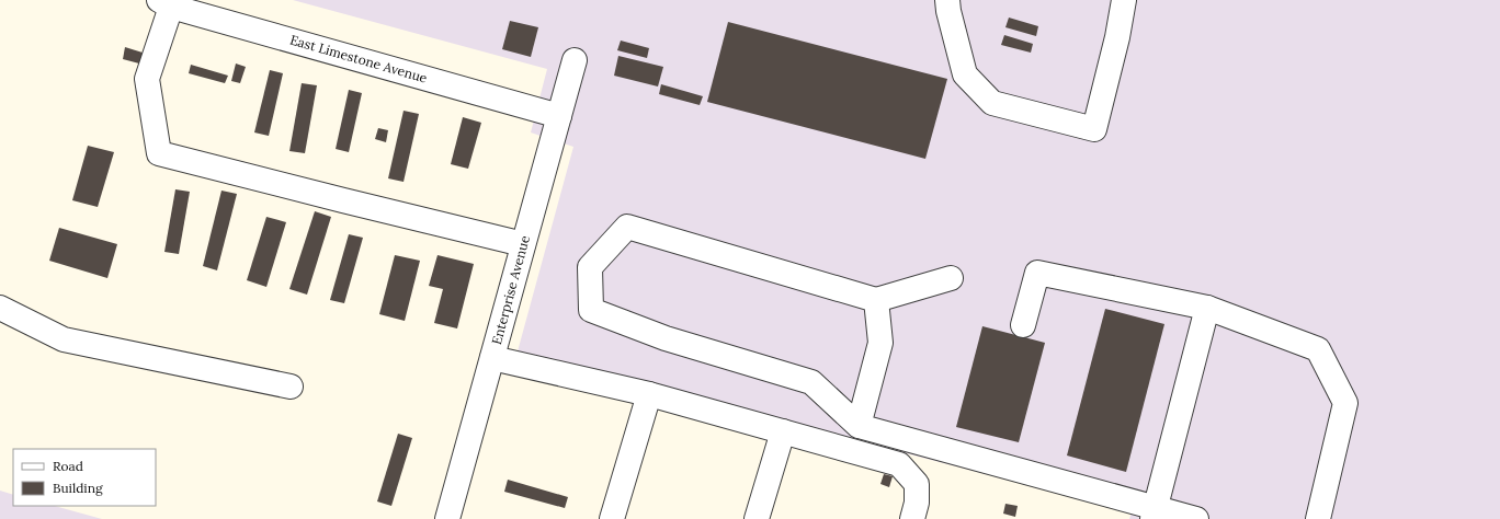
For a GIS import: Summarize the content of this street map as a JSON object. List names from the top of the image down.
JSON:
{
  "streets": {
    "street": ["East Limestone Avenue", "Enterprise Avenue"]
  },
  "crossings": [
    ["East Limestone Avenue", "Enterprise Avenue"]
  ],
  "legend": ["Road", "Building"]
}
